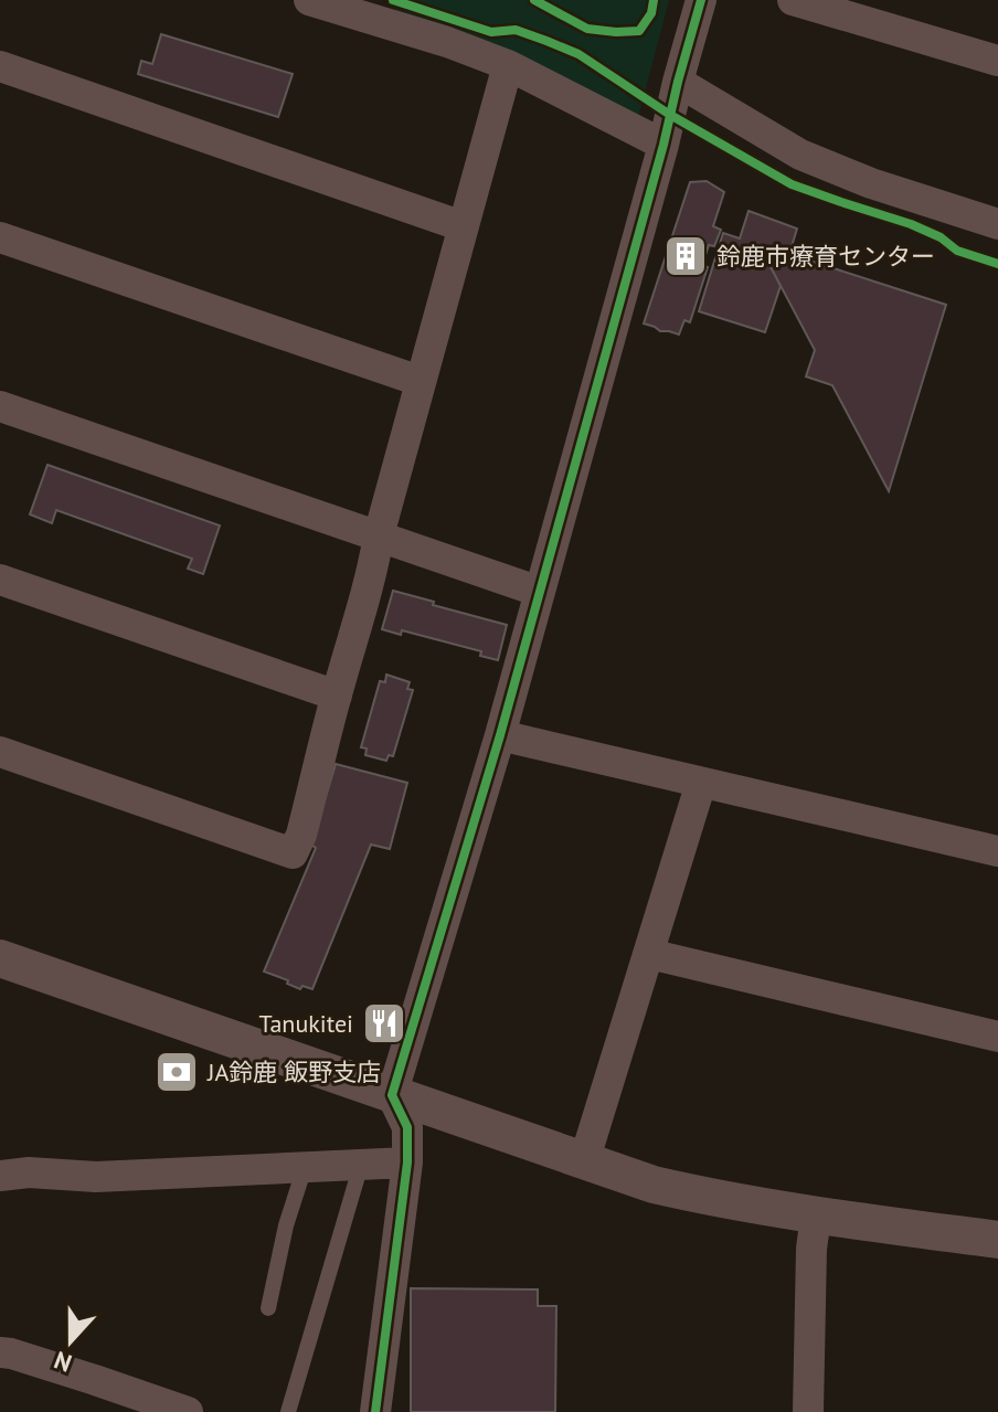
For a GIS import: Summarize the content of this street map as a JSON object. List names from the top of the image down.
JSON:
{
  "places": {
    "building": ["鈴鹿市療育センター"],
    "restaurant": ["Tanukitei"],
    "bank": ["JA鈴鹿 飯野支店"]
  },
  "north": "bottom"
}
